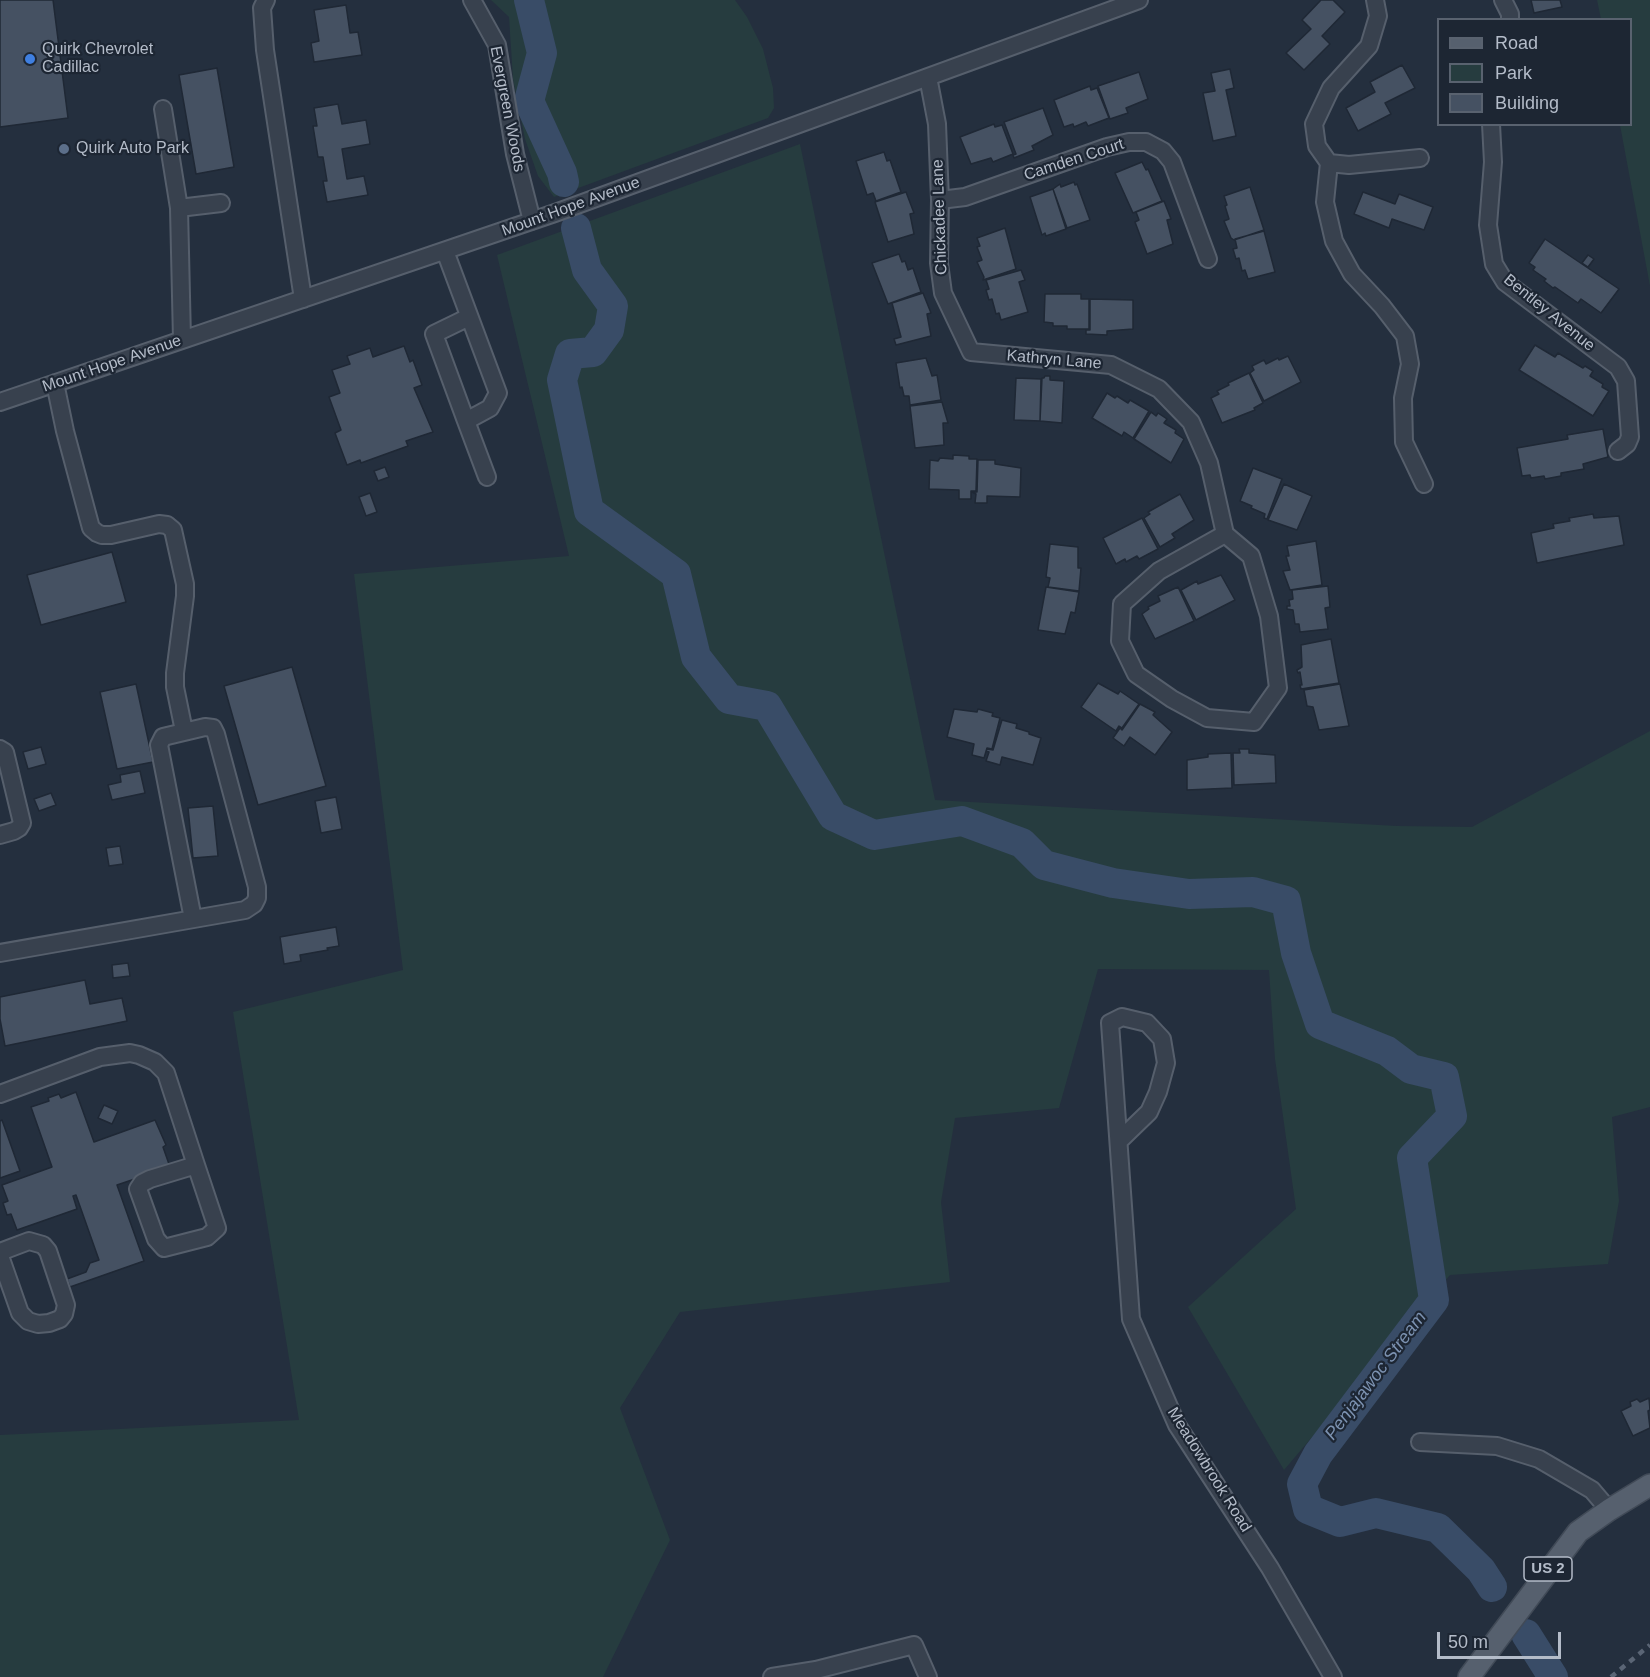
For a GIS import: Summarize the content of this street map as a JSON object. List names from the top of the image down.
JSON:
{
  "streets": {
    "main road": ["US 2"],
    "street": [
      "Evergreen Woods",
      "Camden Court",
      "Mount Hope Avenue",
      "Chickadee Lane",
      "Bentley Avenue",
      "Kathryn Lane",
      "Meadowbrook Road"
    ]
  },
  "crossings": [
    ["Evergreen Woods", "Mount Hope Avenue"],
    ["Camden Court", "Chickadee Lane"],
    ["Mount Hope Avenue", "Chickadee Lane"],
    ["Chickadee Lane", "Kathryn Lane"]
  ],
  "water": ["Penjajawoc Stream"],
  "places": ["Quirk Chevrolet Cadillac", "Quirk Auto Park"],
  "legend": ["Road", "Park", "Building"],
  "scale_bar": "50 m"
}
